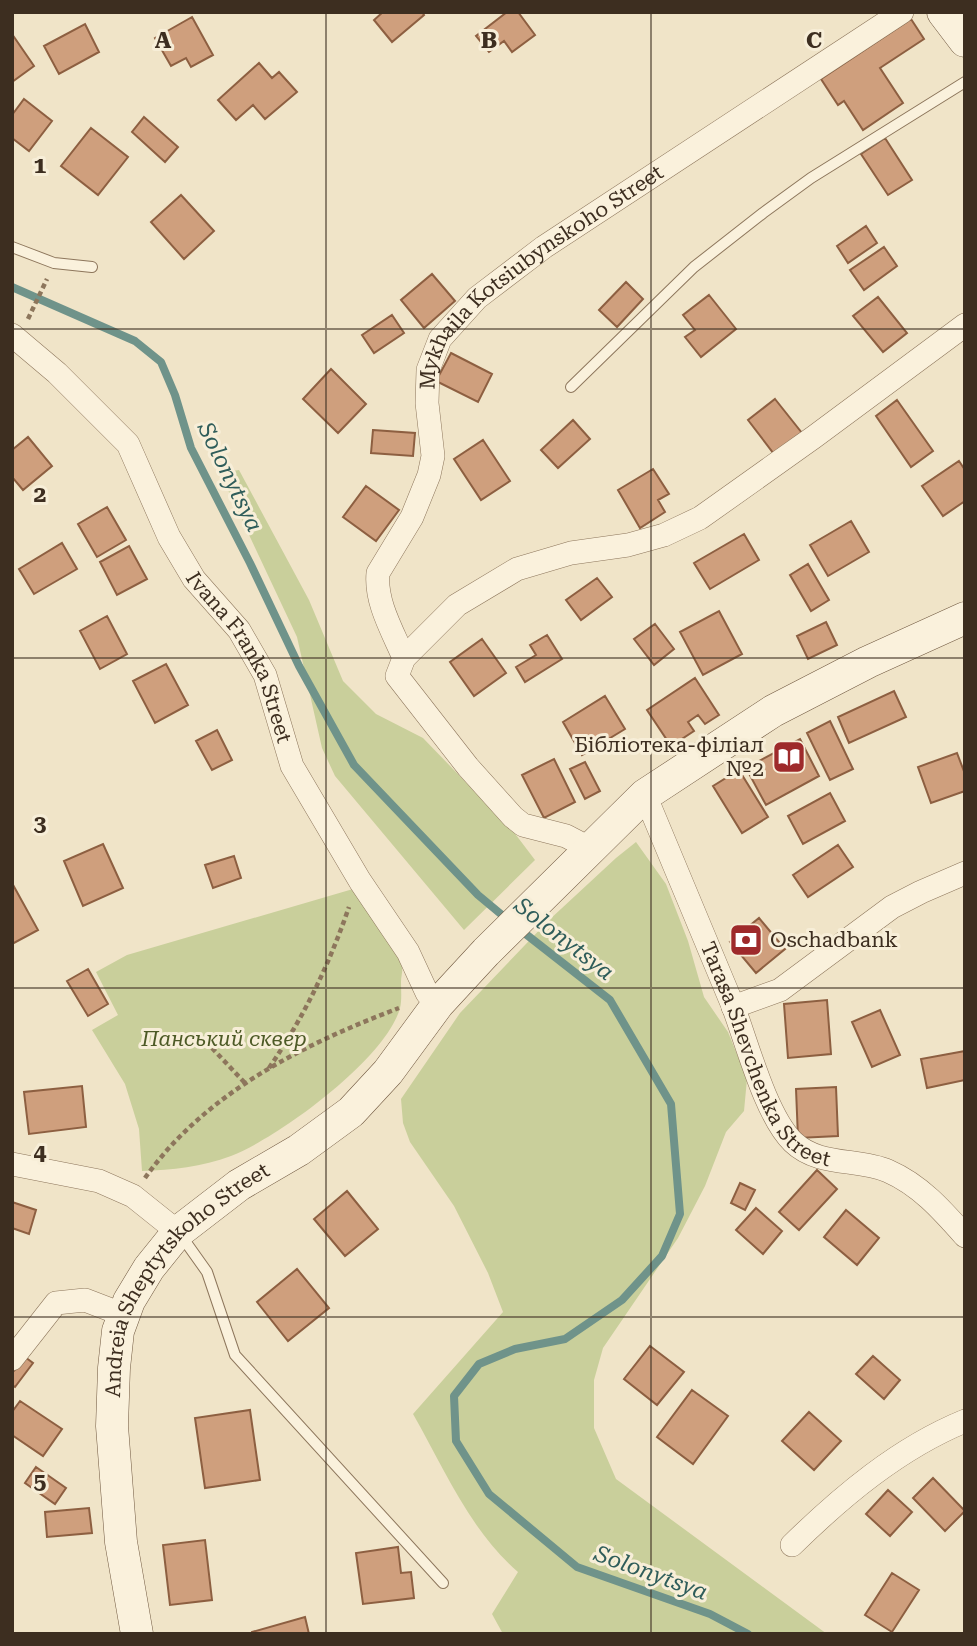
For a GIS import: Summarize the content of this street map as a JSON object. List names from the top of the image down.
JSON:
{
  "streets": {
    "street": [
      "Mykhaila Kotsiubynskoho Street",
      "Ivana Franka Street",
      "Tarasa Shevchenka Street",
      "Andreia Sheptytskoho Street"
    ]
  },
  "crossings": [
    ["Mykhaila Kotsiubynskoho Street", "Andreia Sheptytskoho Street"],
    ["Ivana Franka Street", "Andreia Sheptytskoho Street"],
    ["Tarasa Shevchenka Street", "Andreia Sheptytskoho Street"]
  ],
  "water": ["Solonytsya"],
  "parks": ["Панський сквер"],
  "places": {
    "library": ["Бібліотека-філіал №2"],
    "bank": ["Oschadbank"]
  },
  "grid": {
    "columns": ["A", "B", "C"],
    "rows": [
      "1",
      "2",
      "3",
      "4",
      "5"
    ]
  }
}
